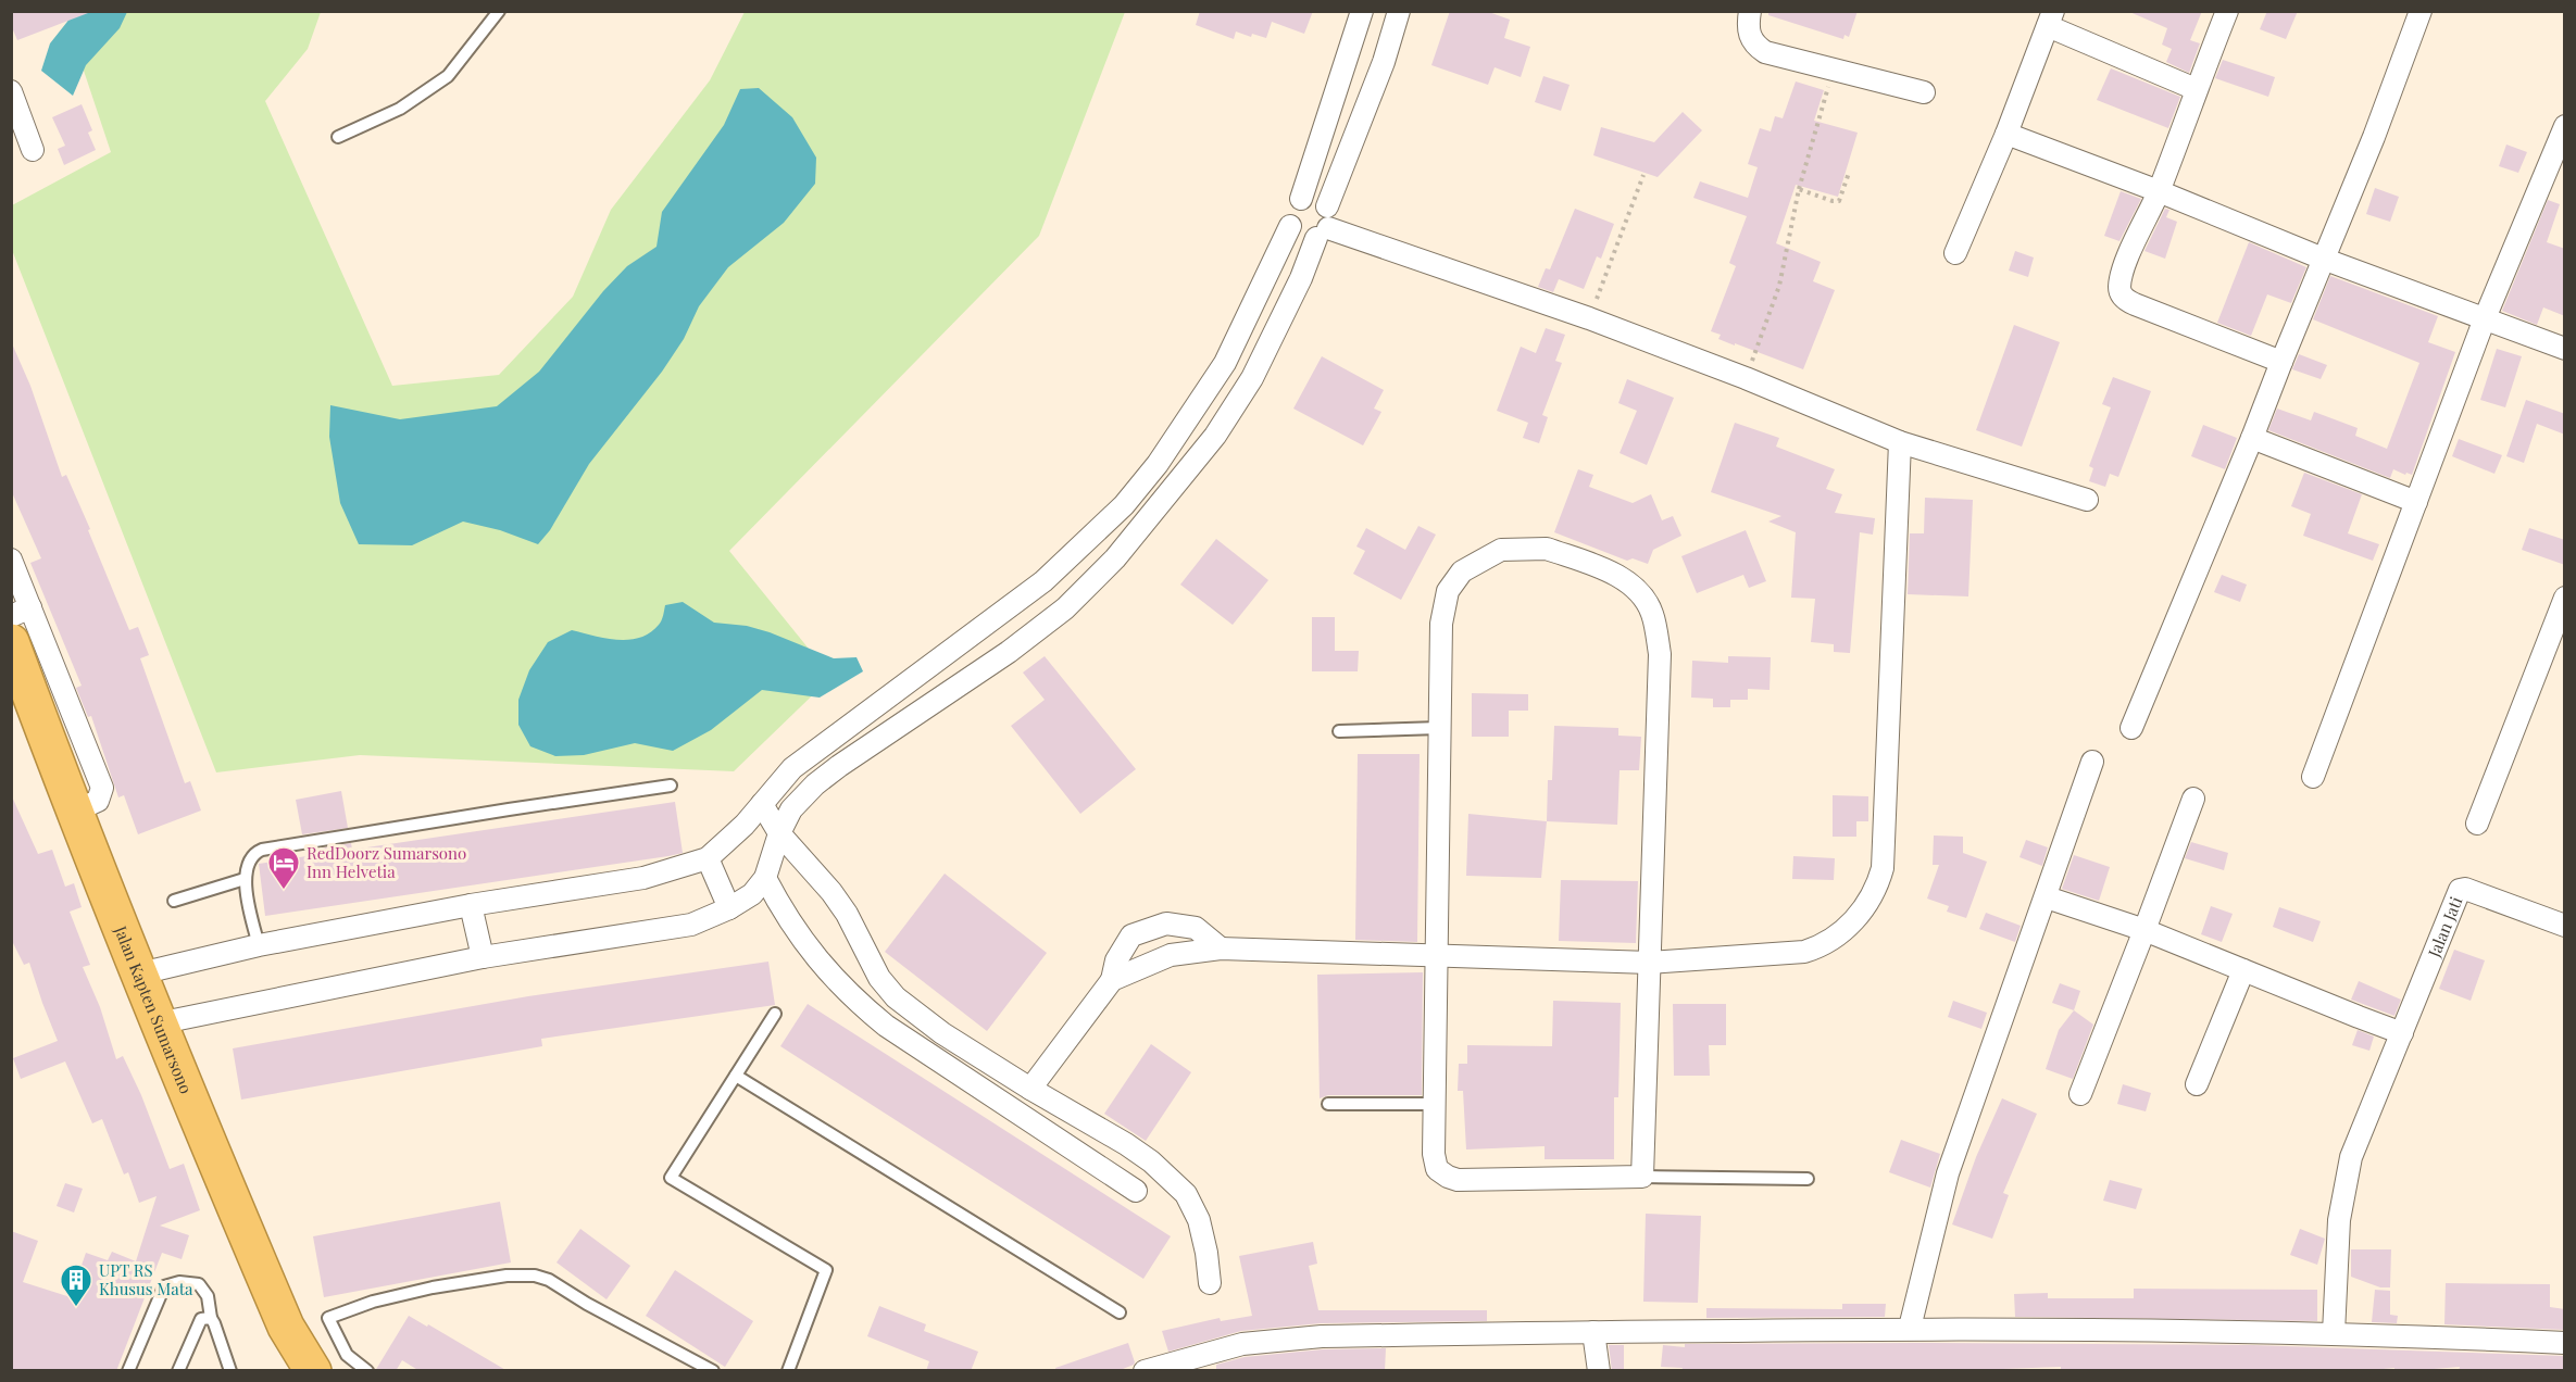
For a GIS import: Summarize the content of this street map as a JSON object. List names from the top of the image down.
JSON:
{
  "streets": {
    "highway": ["Jalan Kapten Sumarsono"],
    "street": ["Jalan Jati"]
  },
  "places": {
    "hotel": ["RedDoorz Sumarsono Inn Helvetia"],
    "building": ["UPT RS Khusus Mata"]
  }
}
